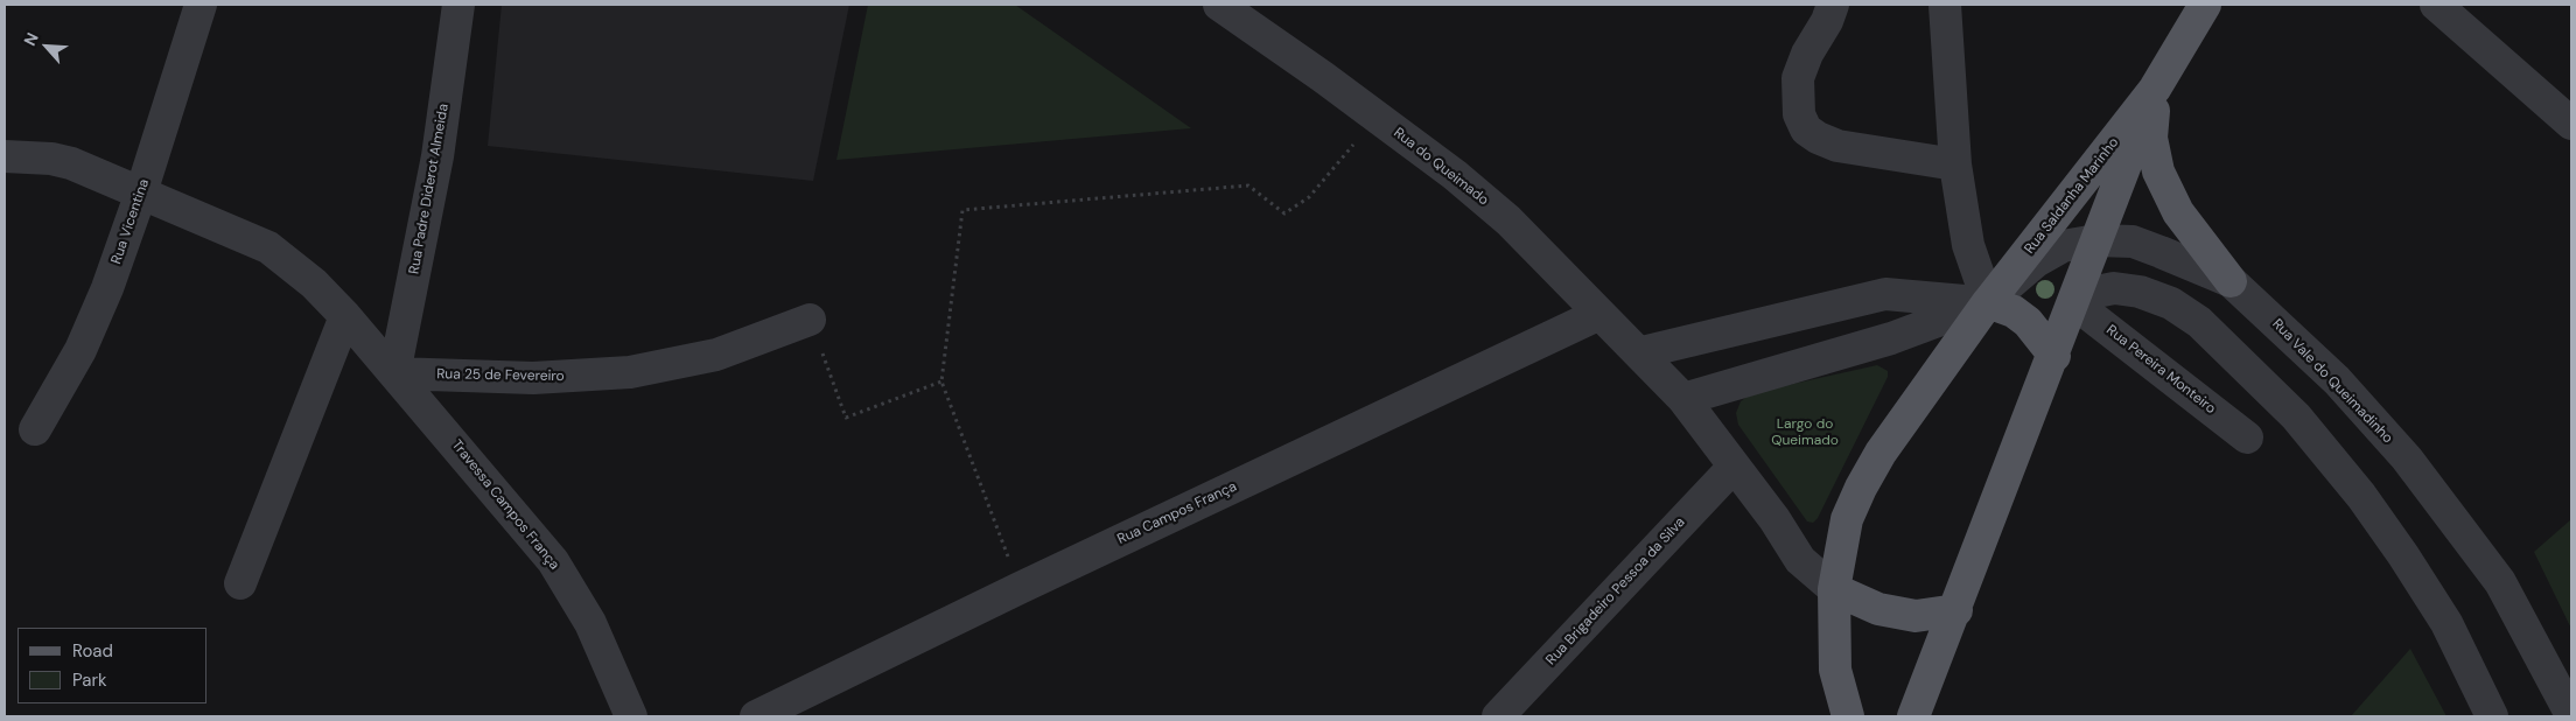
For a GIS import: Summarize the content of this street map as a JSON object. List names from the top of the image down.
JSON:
{
  "streets": {
    "main road": ["Rua Saldanha Marinho"],
    "street": [
      "Rua do Queimado",
      "Rua Padre Diderot Almeida",
      "Rua Vicentina",
      "Rua Pereira Monteiro",
      "Rua 25 de Fevereiro",
      "Rua Vale do Queimadinho",
      "Travessa Campos França",
      "Rua Campos França",
      "Rua Brigadeiro Pessoa da Silva"
    ]
  },
  "crossings": [
    ["Rua do Queimado", "Rua Campos França"],
    ["Rua Padre Diderot Almeida", "Rua 25 de Fevereiro"],
    ["Rua Padre Diderot Almeida", "Travessa Campos França"],
    ["Rua Saldanha Marinho", "Rua Pereira Monteiro"],
    ["Rua Saldanha Marinho", "Rua Vale do Queimadinho"],
    ["Rua Vicentina", "Travessa Campos França"],
    ["Rua 25 de Fevereiro", "Travessa Campos França"]
  ],
  "parks": ["Largo do Queimado"],
  "legend": ["Road", "Park"],
  "north": "top left"
}
